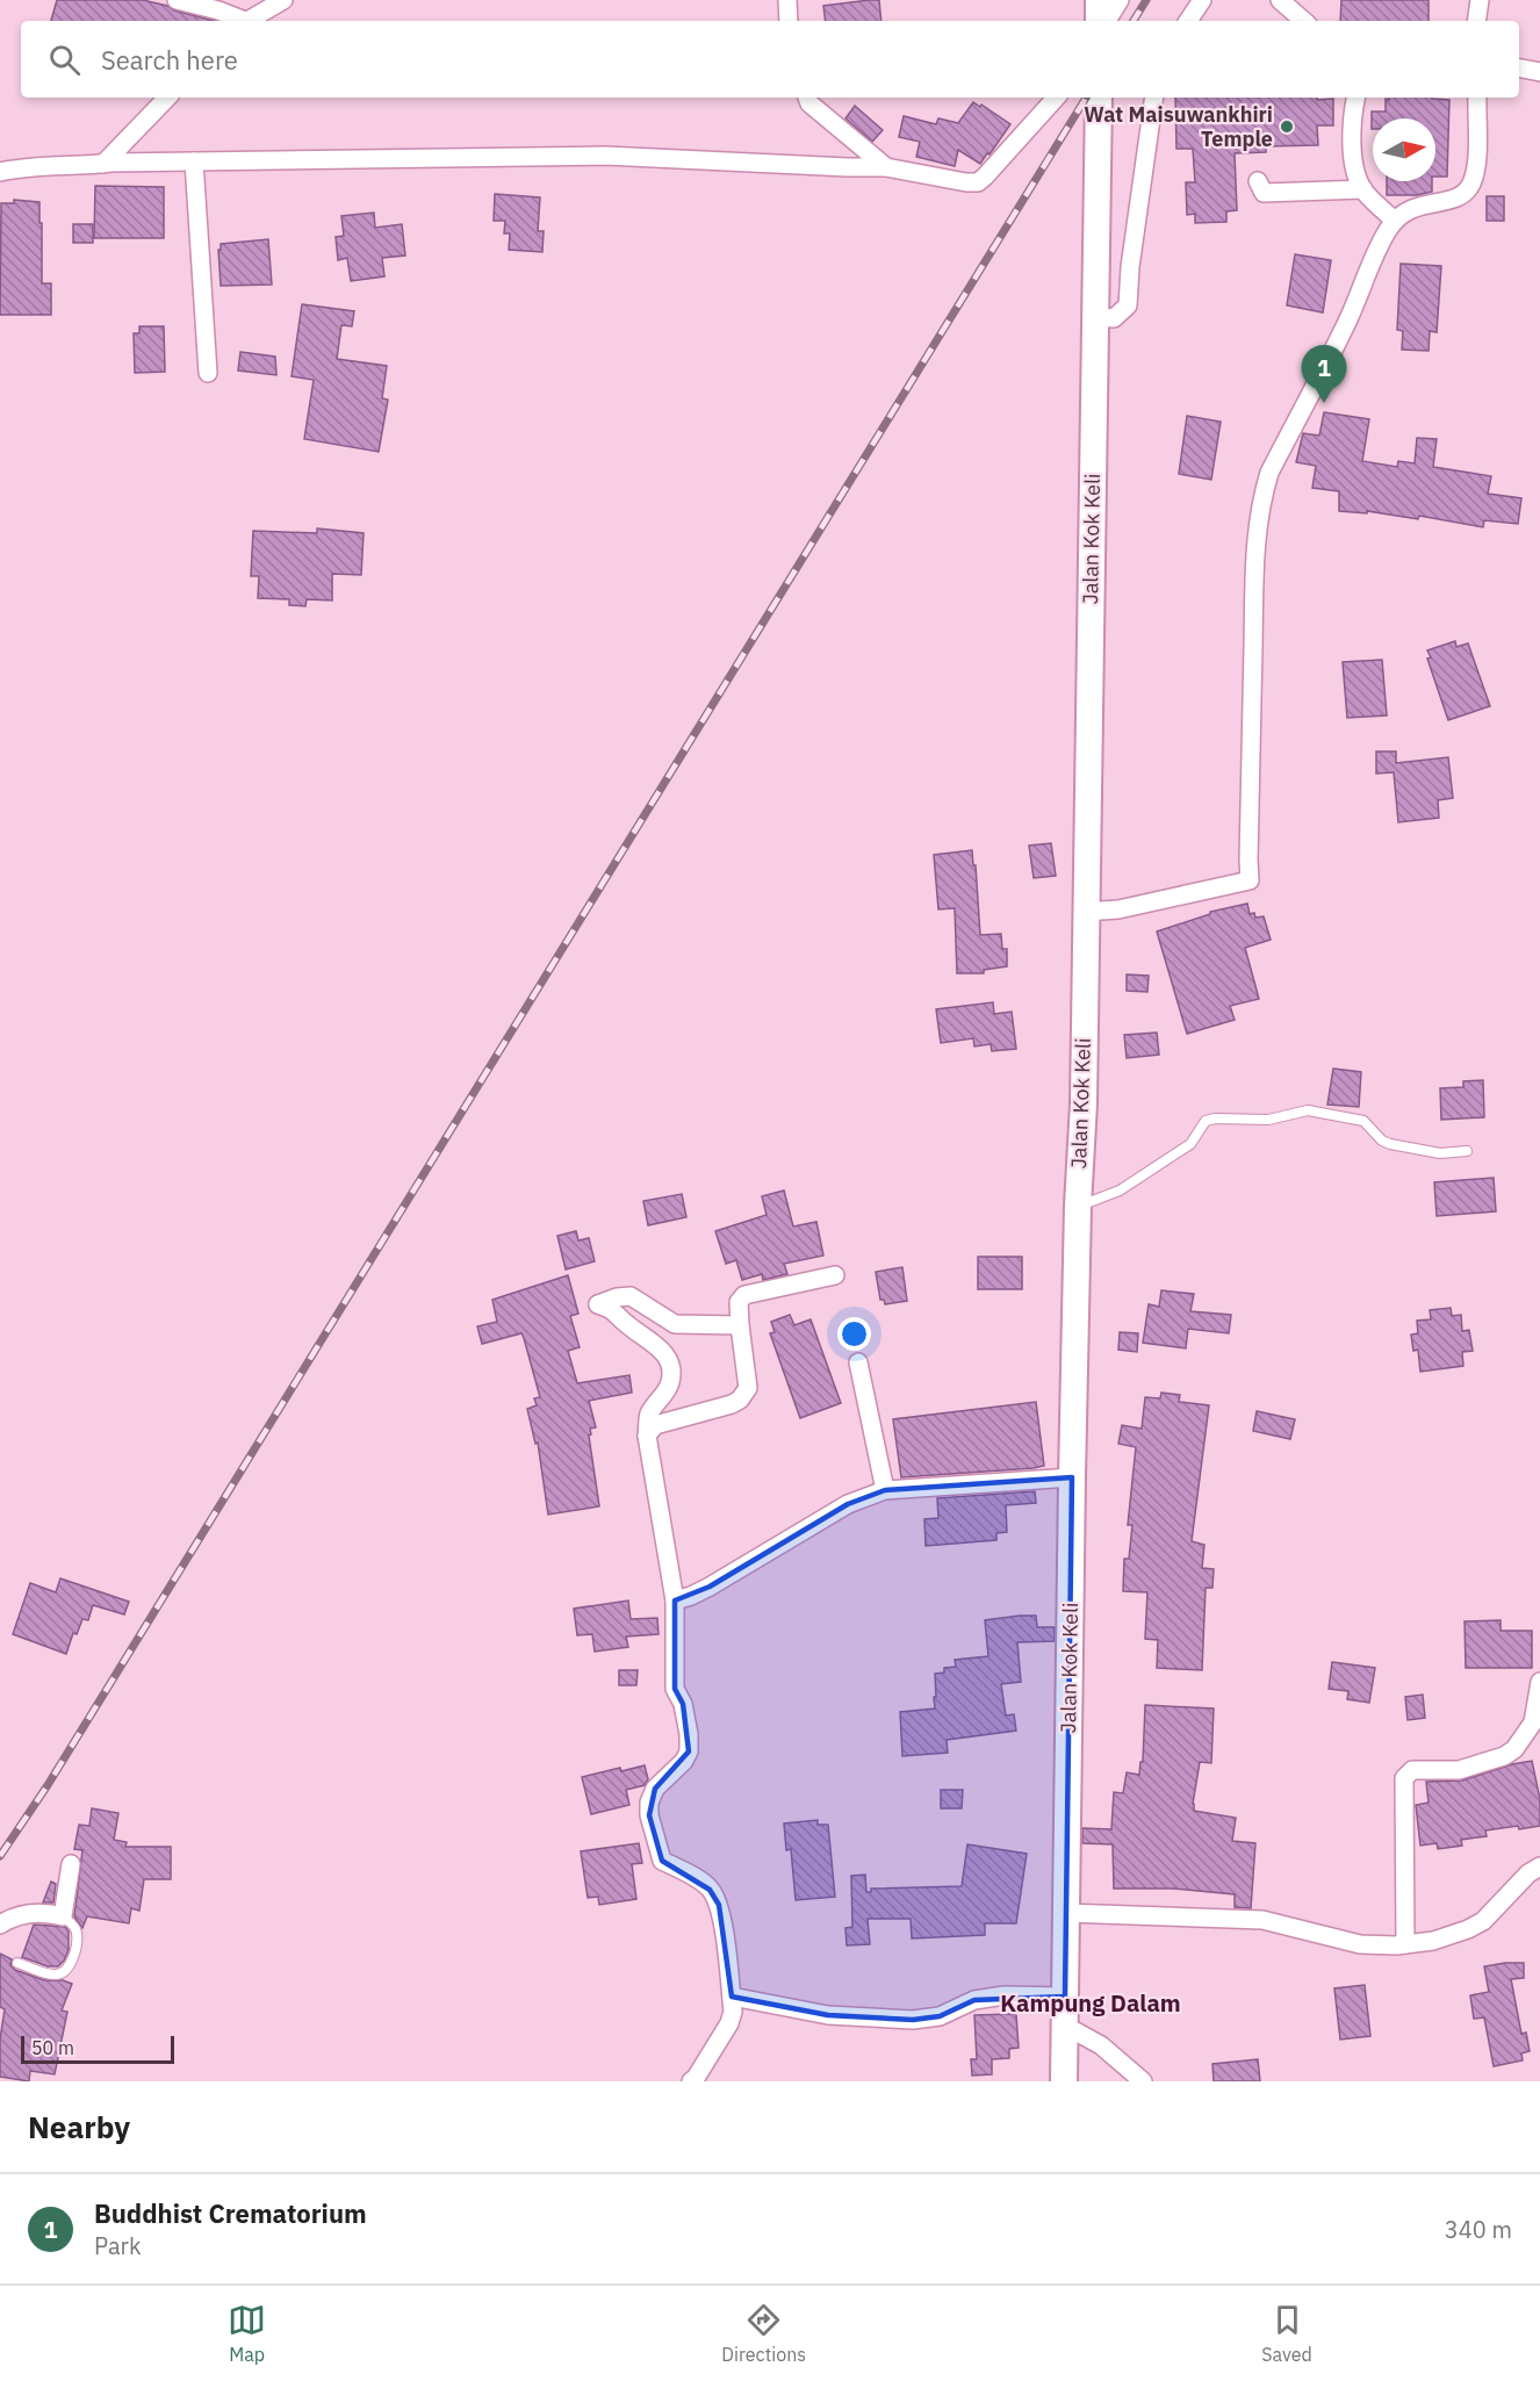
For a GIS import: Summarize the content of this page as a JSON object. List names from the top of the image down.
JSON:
{
  "streets": {
    "street": ["Jalan Kok Keli"]
  },
  "districts": ["Kampung Dalam"],
  "places": ["Wat Maisuwankhiri Temple"],
  "scale_bar": "50 m",
  "north": "right",
  "page": {
    "search": "Search here",
    "pins": "1",
    "scale": "50 m",
    "heading": "Nearby",
    "list": [
      {
        "mark": "1",
        "name": "Buddhist Crematorium",
        "note": "Park",
        "value": "340 m"
      }
    ],
    "nav": ["Map", "Directions", "Saved"]
  }
}
